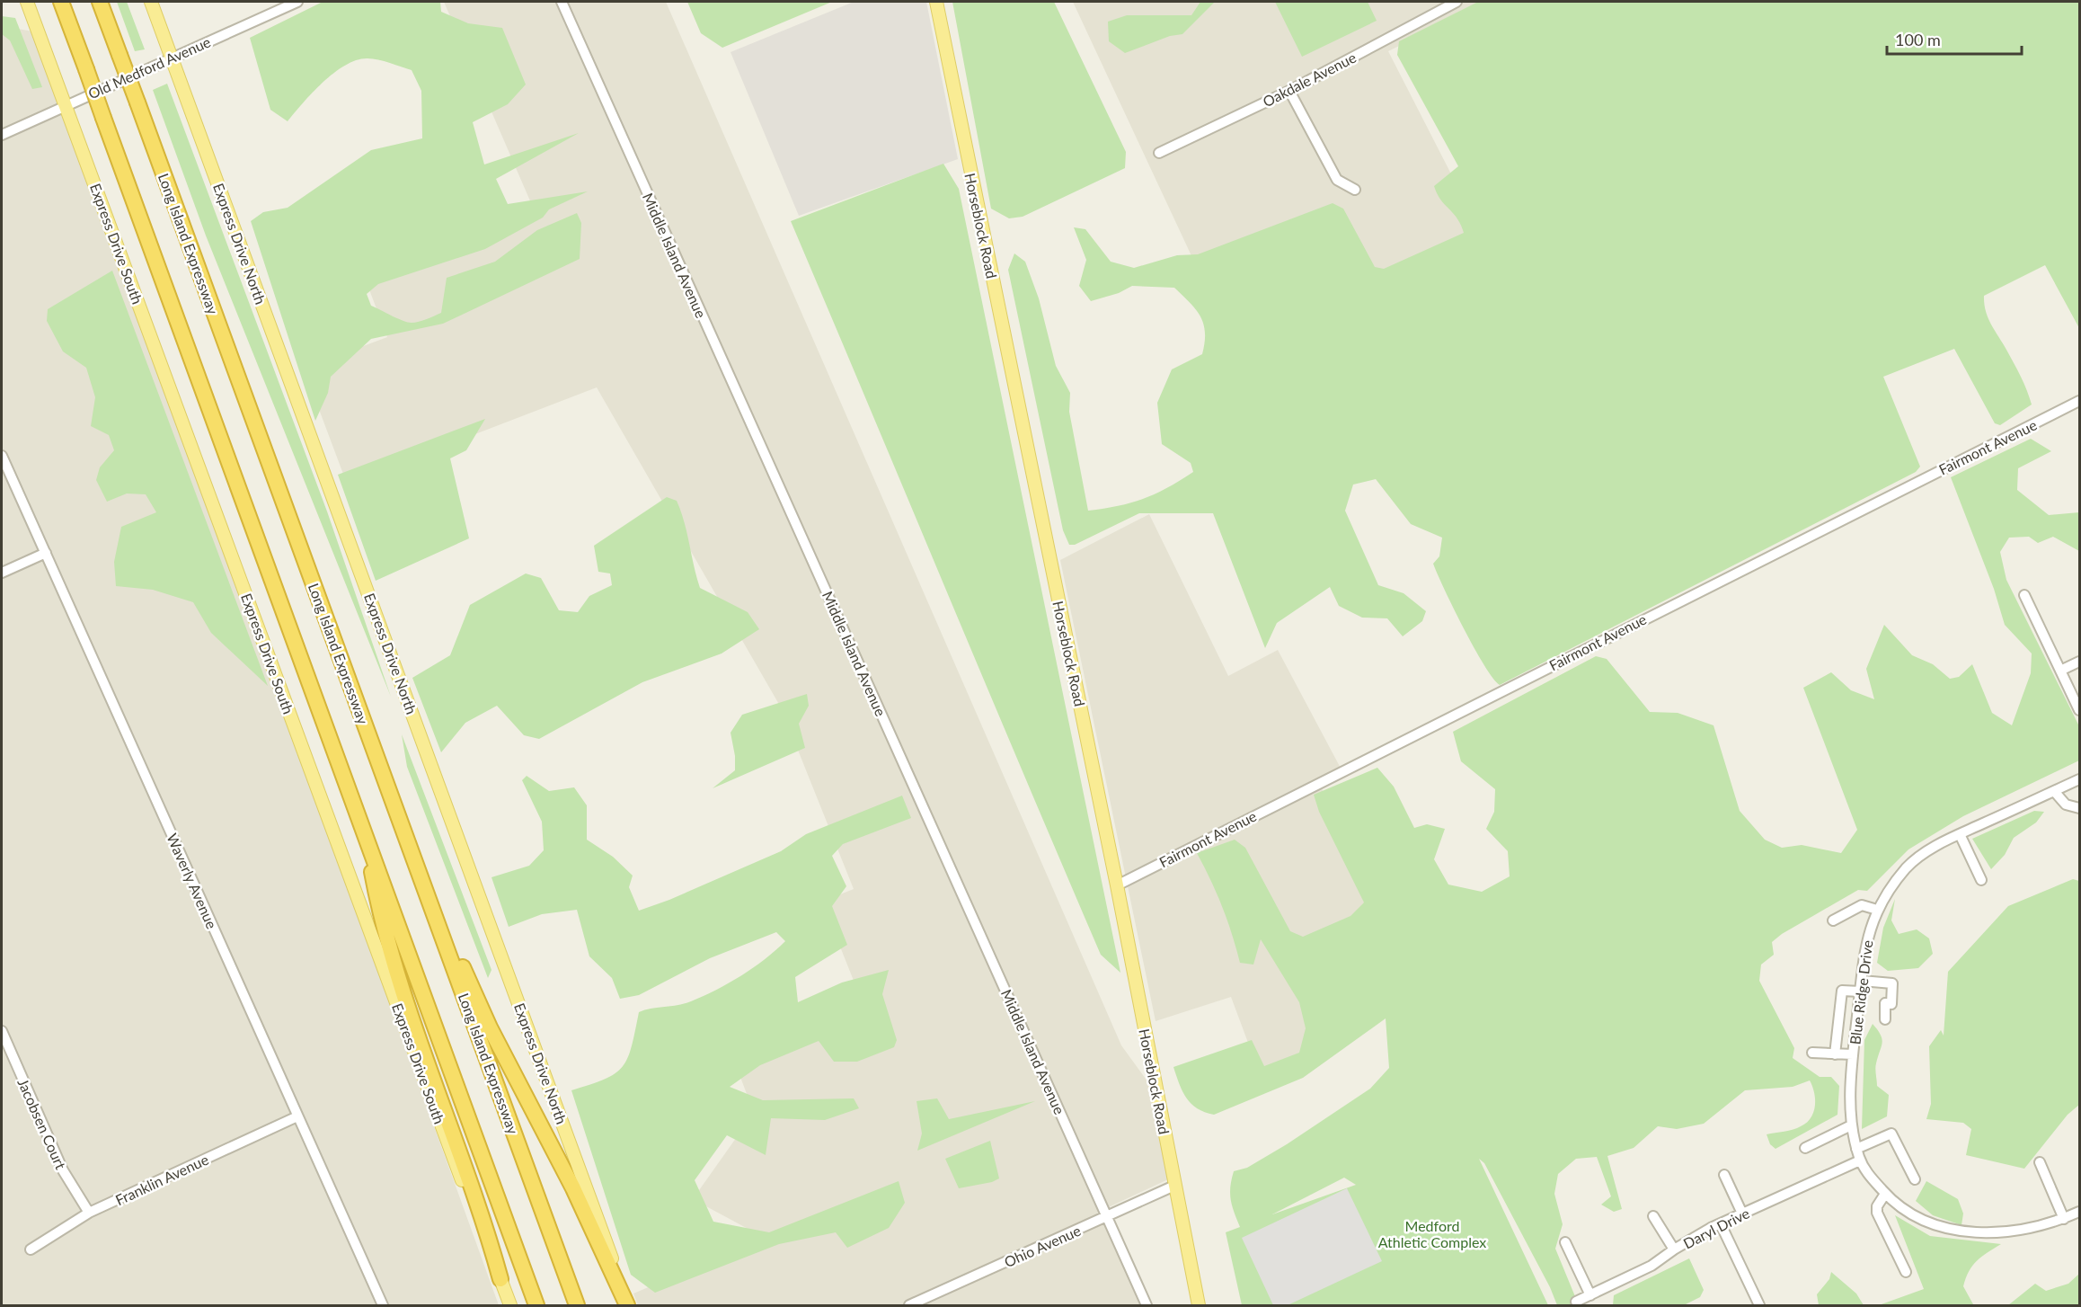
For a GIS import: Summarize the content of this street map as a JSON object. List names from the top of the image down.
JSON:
{
  "streets": {
    "highway": ["Long Island Expressway"],
    "main road": ["Horseblock Road", "Express Drive South", "Express Drive North"],
    "street": [
      "Old Medford Avenue",
      "Oakdale Avenue",
      "Middle Island Avenue",
      "Fairmont Avenue",
      "Waverly Avenue",
      "Blue Ridge Drive",
      "Jacobsen Court",
      "Franklin Avenue",
      "Daryl Drive",
      "Ohio Avenue"
    ]
  },
  "crossings": [
    ["Old Medford Avenue", "Express Drive South"],
    ["Old Medford Avenue", "Express Drive North"],
    ["Horseblock Road", "Fairmont Avenue"],
    ["Horseblock Road", "Ohio Avenue"],
    ["Middle Island Avenue", "Ohio Avenue"],
    ["Waverly Avenue", "Franklin Avenue"],
    ["Blue Ridge Drive", "Daryl Drive"],
    ["Jacobsen Court", "Franklin Avenue"]
  ],
  "parks": ["Medford Athletic Complex"],
  "scale_bar": "100 m"
}
